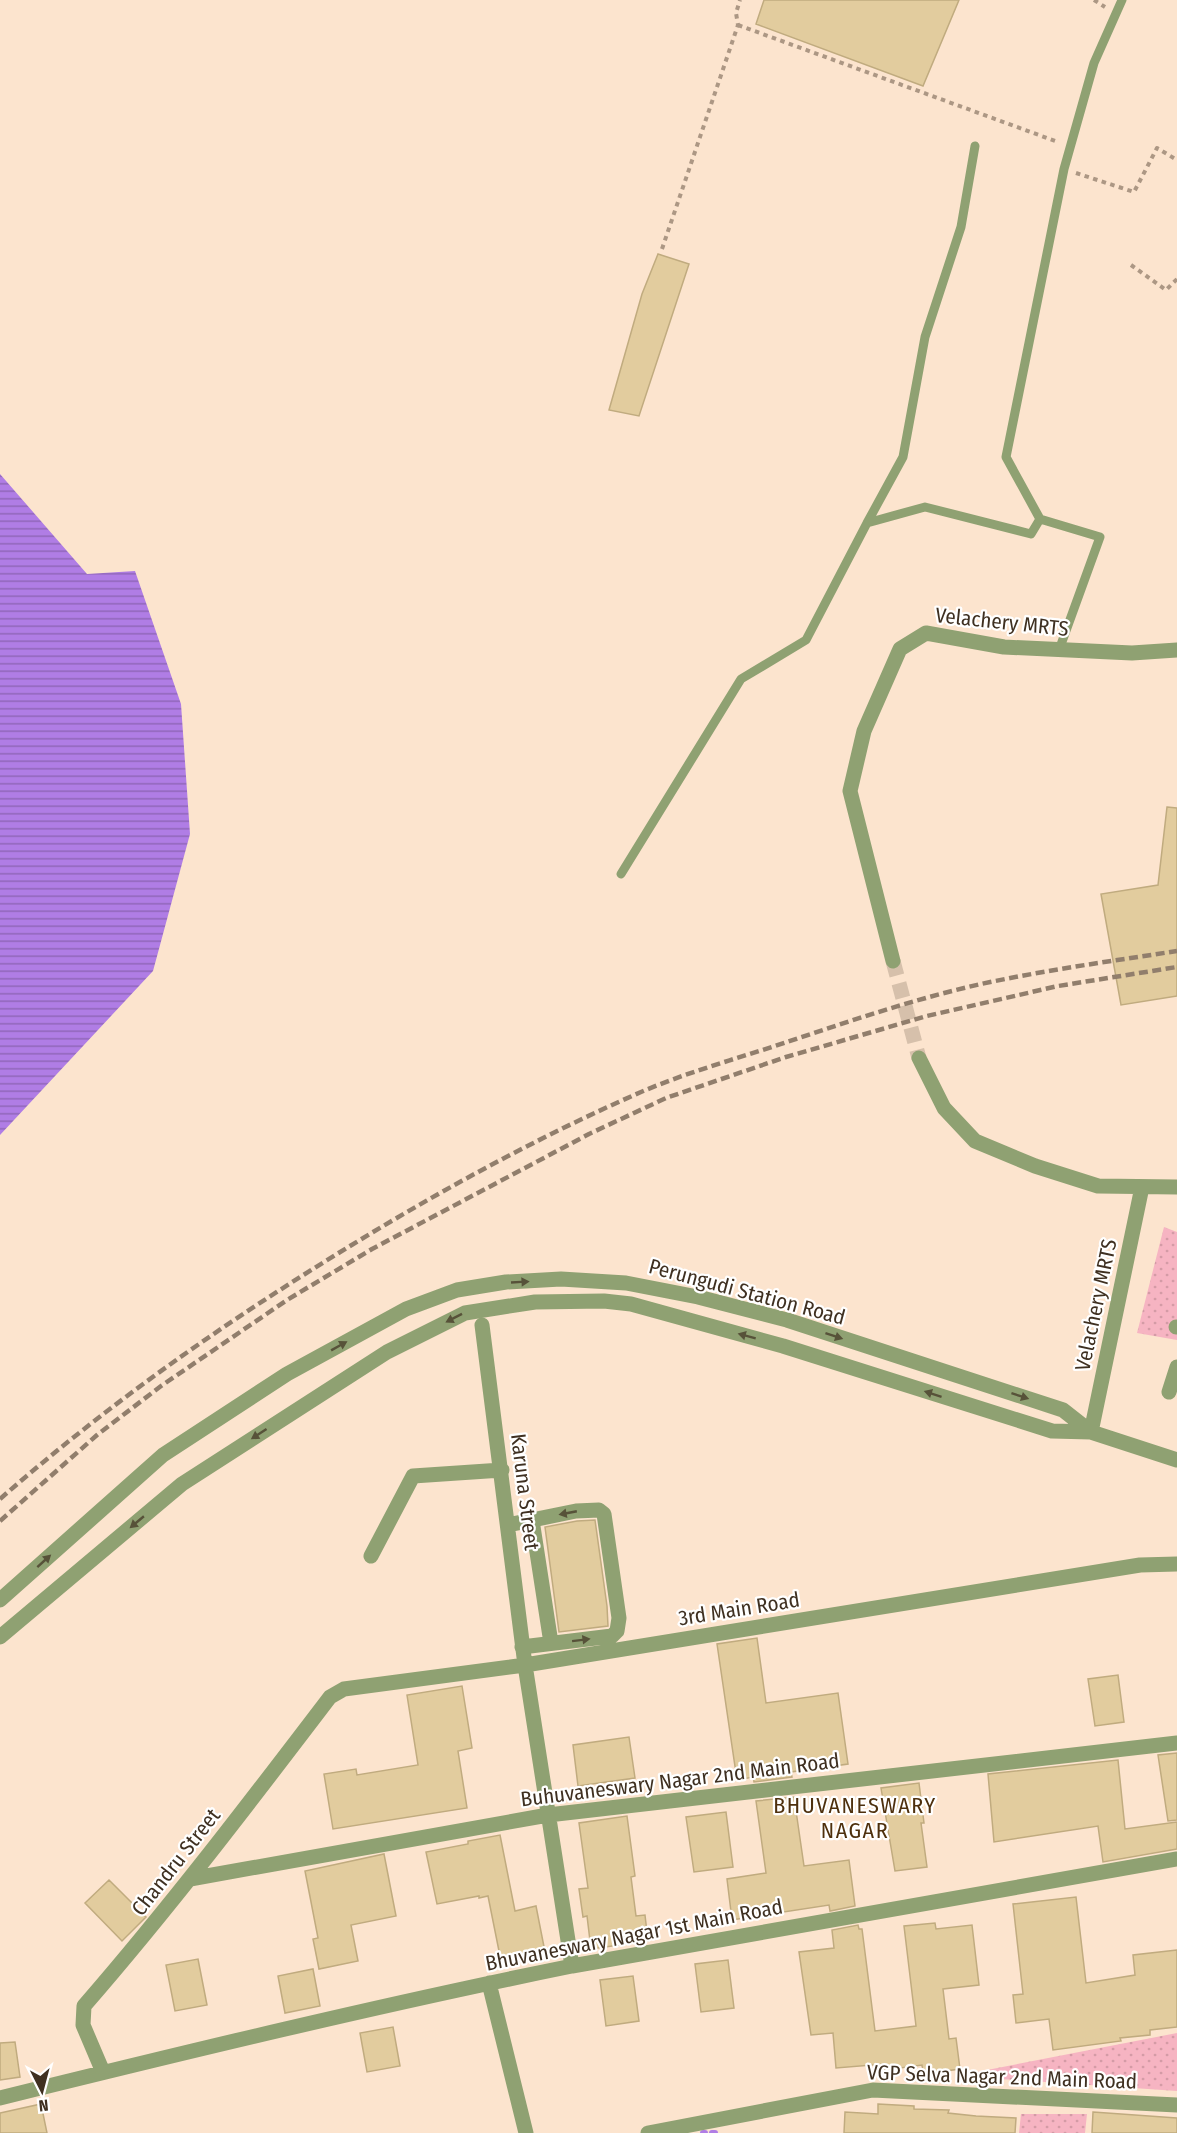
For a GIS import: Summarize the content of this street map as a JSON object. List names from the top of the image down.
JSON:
{
  "streets": {
    "street": [
      "Velachery MRTS",
      "Perungudi Station Road",
      "Karuna Street",
      "3rd Main Road",
      "Buhuvaneswary Nagar 2nd Main Road",
      "Chandru Street",
      "Bhuvaneswary Nagar 1st Main Road",
      "VGP Selva Nagar 2nd Main Road"
    ]
  },
  "crossings": [
    ["Velachery MRTS", "Perungudi Station Road"],
    ["Karuna Street", "3rd Main Road"],
    ["Karuna Street", "Buhuvaneswary Nagar 2nd Main Road"],
    ["Karuna Street", "Bhuvaneswary Nagar 1st Main Road"],
    ["3rd Main Road", "Chandru Street"],
    ["Buhuvaneswary Nagar 2nd Main Road", "Chandru Street"],
    ["Chandru Street", "Bhuvaneswary Nagar 1st Main Road"]
  ],
  "districts": ["BHUVANESWARY NAGAR"],
  "north": "bottom"
}
